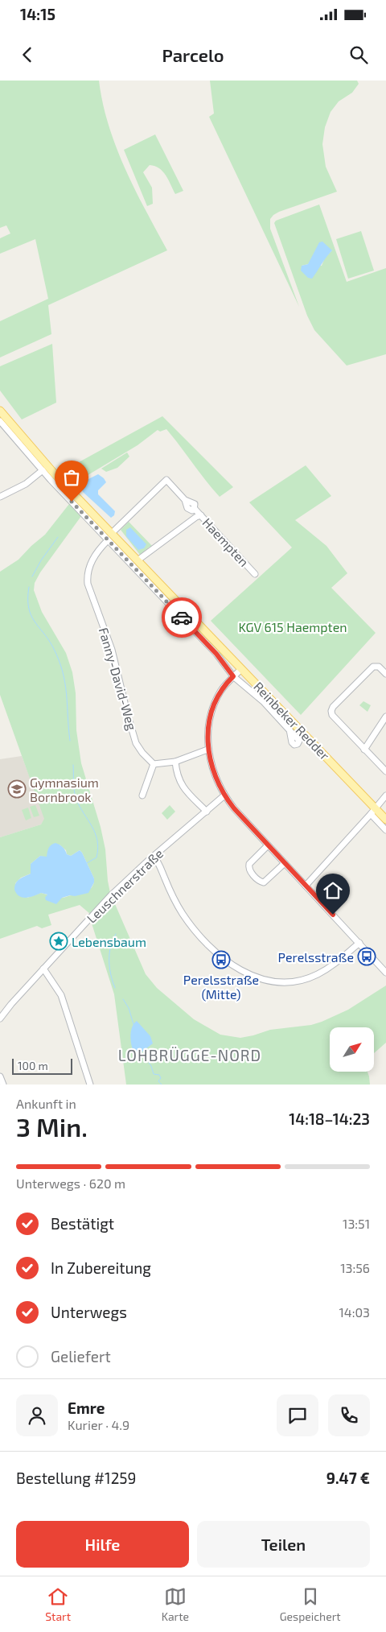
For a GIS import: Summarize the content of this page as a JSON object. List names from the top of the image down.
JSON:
{
  "streets": {
    "main road": ["Reinbeker Redder"],
    "street": ["Haempten", "Fanny-David-Weg", "Leuschnerstraße"]
  },
  "crossings": [
    ["Haempten", "Fanny-David-Weg"],
    ["Haempten", "Reinbeker Redder"],
    ["Fanny-David-Weg", "Reinbeker Redder"]
  ],
  "districts": ["LOHBRÜGGE-NORD"],
  "parks": ["KGV 615 Haempten"],
  "places": {
    "school or university": ["Gymnasium Bornbrook"],
    "place": ["Lebensbaum"],
    "bus stop": ["Perelsstraße", "Perelsstraße (Mitte)"]
  },
  "scale_bar": "100 m",
  "north": "top right",
  "page": {
    "status": "14:15",
    "header": "Parcelo",
    "scale": "100 m",
    "heading": ["3 Min.", "Ankunft in", "14:18–14:23"],
    "panel": [
      "Emre",
      "Kurier · 4.9",
      "Bestellung #1259",
      "9.47 €"
    ],
    "bar": "Unterwegs · 620 m",
    "list": [
      ["Bestätigt", "13:51"],
      ["In Zubereitung", "13:56"],
      ["Unterwegs", "14:03"],
      "Geliefert"
    ],
    "buttons": ["Hilfe", "Teilen"],
    "tabs": ["Start", "Karte", "Gespeichert"]
  }
}
